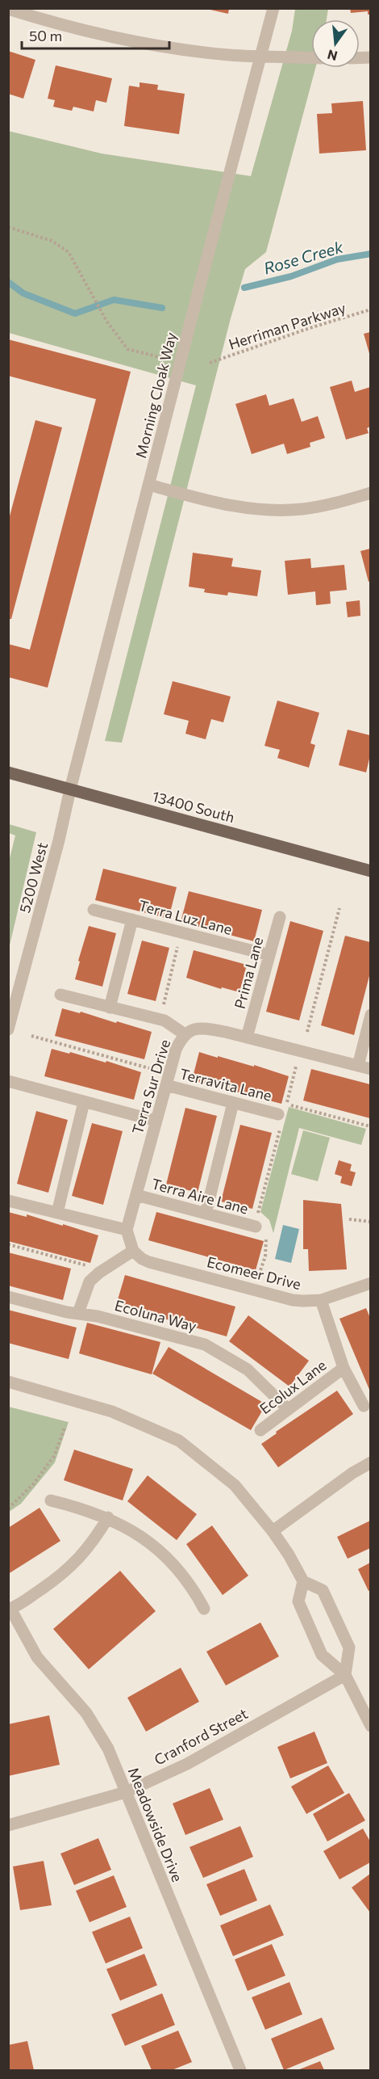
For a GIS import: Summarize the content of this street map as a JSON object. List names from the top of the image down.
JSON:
{
  "streets": {
    "main road": ["13400 South"],
    "street": [
      "Morning Cloak Way",
      "5200 West",
      "Terra Luz Lane",
      "Prima Lane",
      "Terravita Lane",
      "Terra Sur Drive",
      "Terra Aire Lane",
      "Ecomeer Drive",
      "Ecoluna Way",
      "Ecolux Lane",
      "Cranford Street",
      "Meadowside Drive"
    ],
    "path": ["Herriman Parkway"]
  },
  "crossings": [
    ["Morning Cloak Way", "13400 South"],
    ["Morning Cloak Way", "5200 West"],
    ["13400 South", "5200 West"],
    ["Terra Luz Lane", "Prima Lane"],
    ["Prima Lane", "Terra Sur Drive"],
    ["Terravita Lane", "Terra Sur Drive"],
    ["Terra Sur Drive", "Terra Aire Lane"],
    ["Ecoluna Way", "Ecolux Lane"],
    ["Cranford Street", "Meadowside Drive"]
  ],
  "water": ["Rose Creek"],
  "scale_bar": "50 m",
  "north": "bottom"
}
